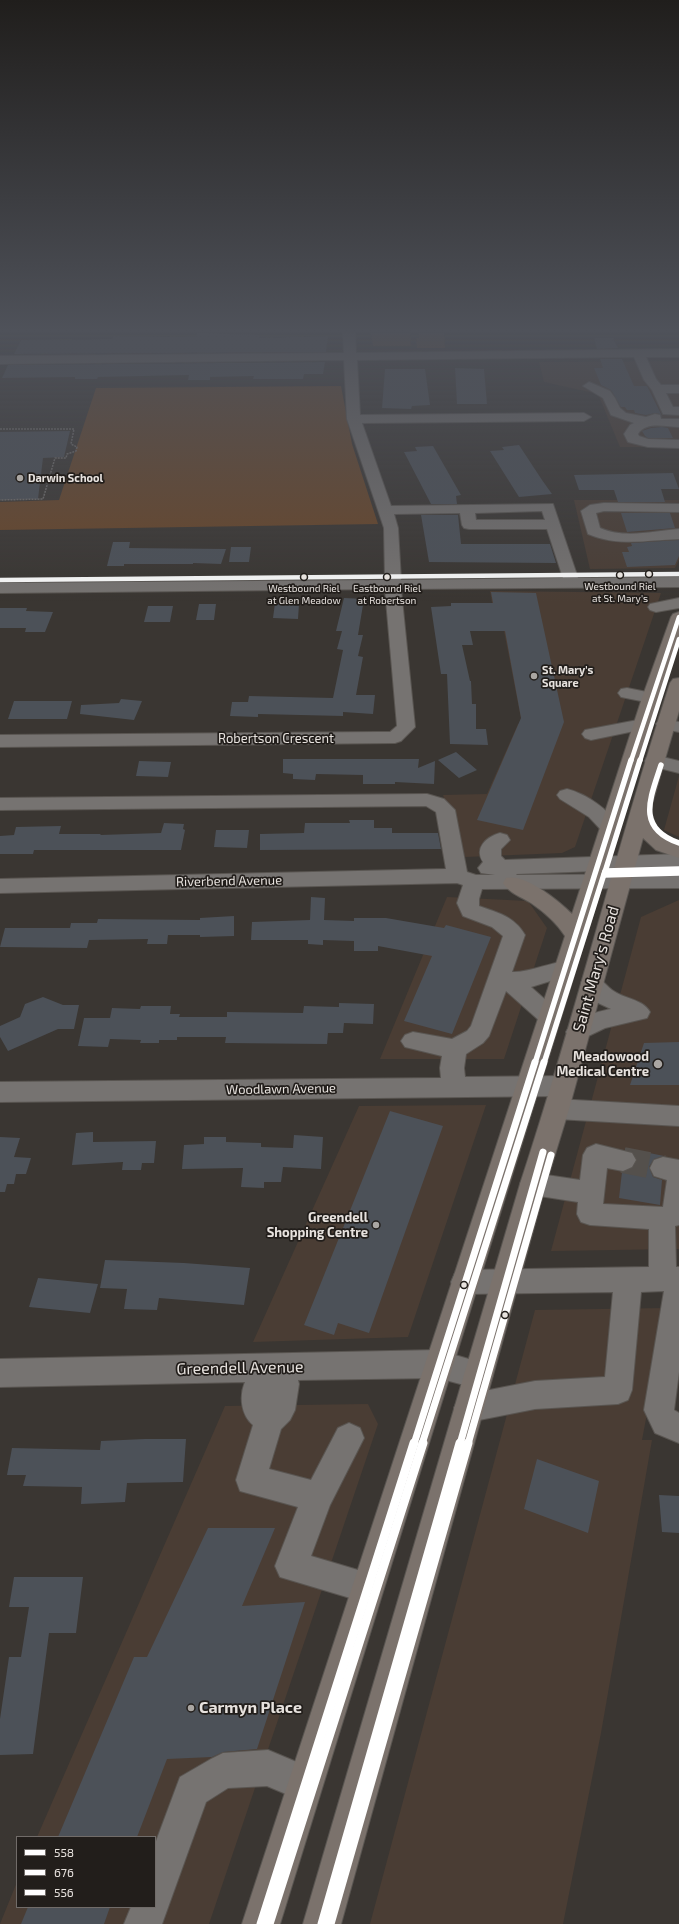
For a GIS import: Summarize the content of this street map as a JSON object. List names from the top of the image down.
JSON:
{
  "streets": {
    "main road": ["Saint Mary's Road"],
    "street": [
      "Robertson Crescent",
      "Riverbend Avenue",
      "Woodlawn Avenue",
      "Greendell Avenue"
    ]
  },
  "crossings": [
    ["Riverbend Avenue", "Saint Mary's Road"],
    ["Saint Mary's Road", "Woodlawn Avenue"],
    ["Saint Mary's Road", "Greendell Avenue"]
  ],
  "places": [
    "Darwin School",
    "Westbound Riel at St. Mary's",
    "Westbound Riel at Glen Meadow",
    "Eastbound Riel at Robertson",
    "St. Mary's Square",
    "Meadowood Medical Centre",
    "Greendell Shopping Centre",
    "Carmyn Place"
  ],
  "lines": ["transit line 556", "transit line 558", "transit line 676"],
  "legend": ["558", "676", "556"]
}
